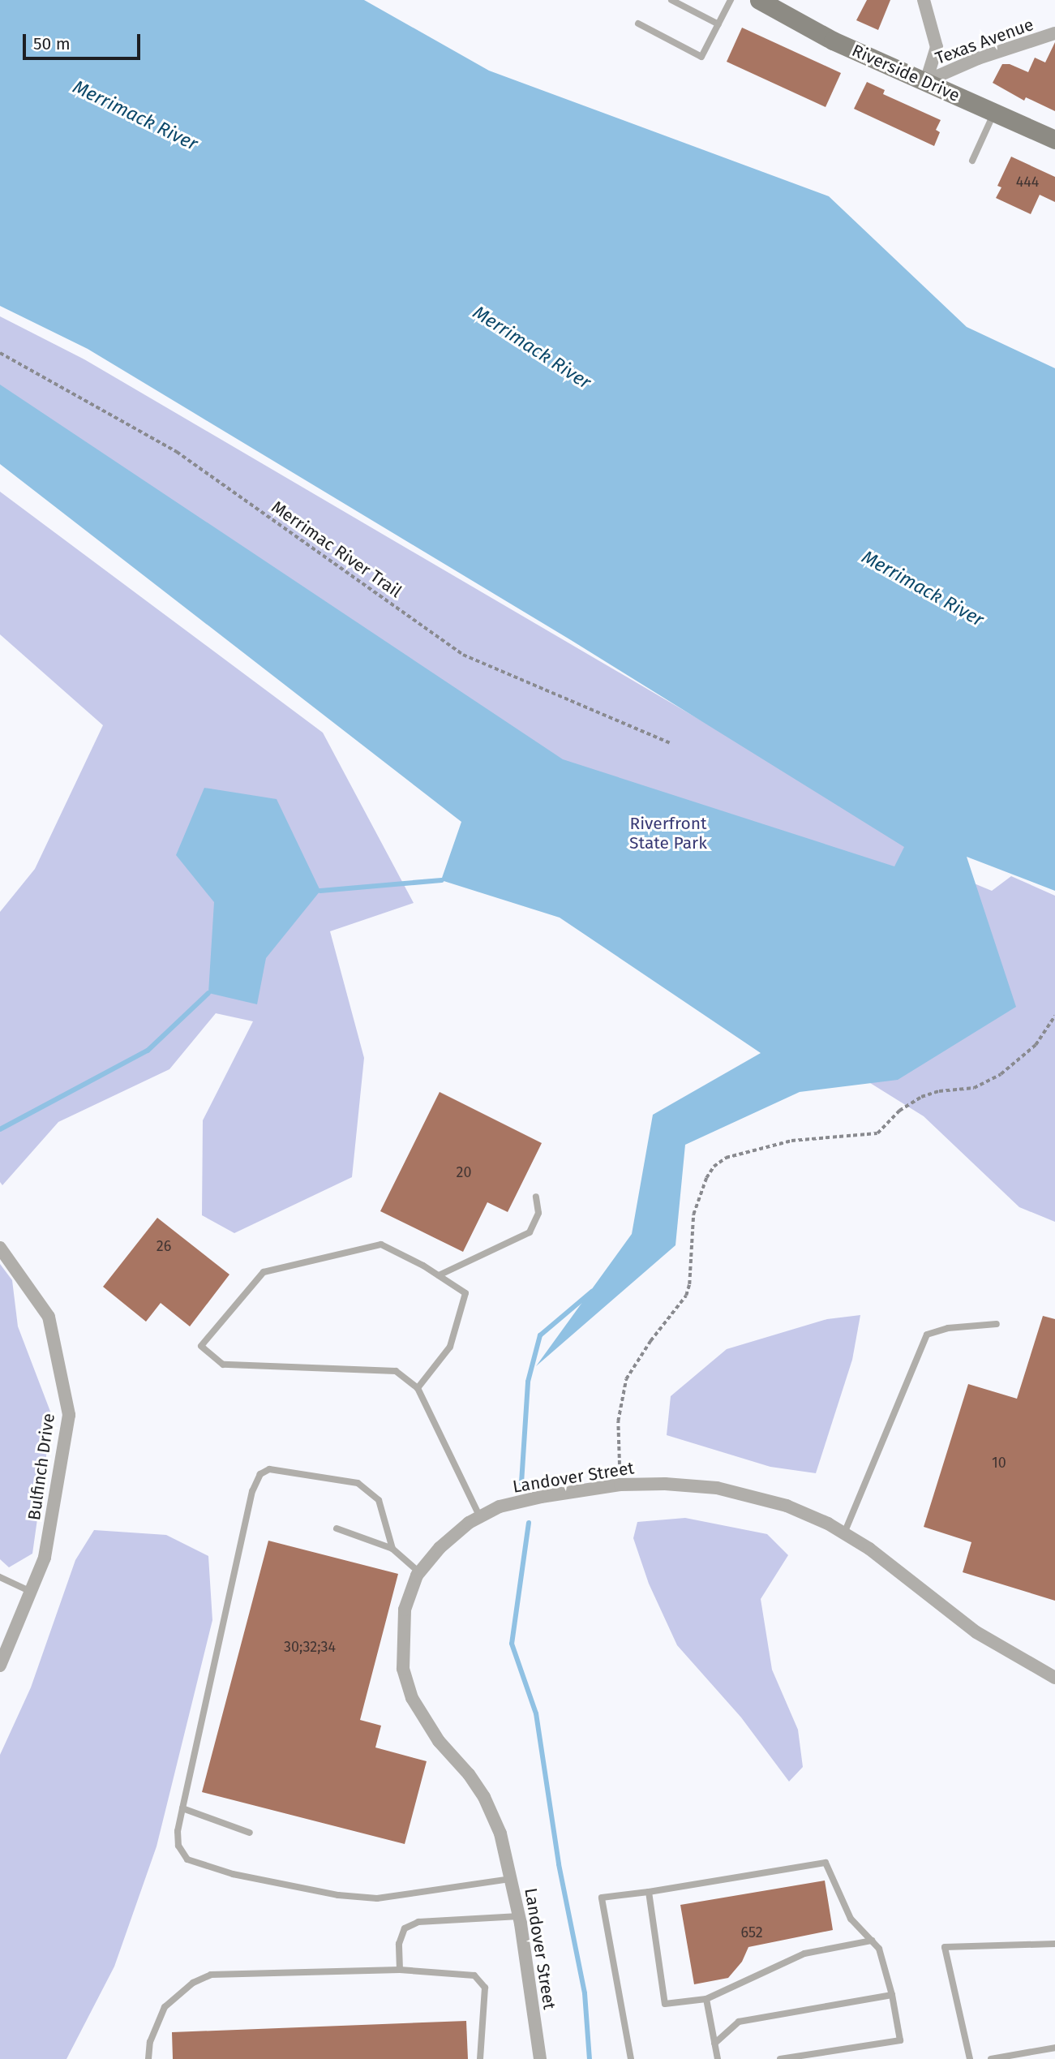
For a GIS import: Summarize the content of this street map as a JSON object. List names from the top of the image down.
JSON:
{
  "streets": {
    "main road": ["Riverside Drive"],
    "street": ["Texas Avenue", "Bulfinch Drive", "Landover Street"],
    "path": ["Merrimac River Trail"]
  },
  "crossings": [
    ["Texas Avenue", "Riverside Drive"]
  ],
  "water": ["Merrimack River"],
  "parks": ["Riverfront State Park"],
  "house_numbers": [
    "444",
    "20",
    "26",
    "10",
    "30;32;34",
    "652"
  ],
  "scale_bar": "50 m"
}
